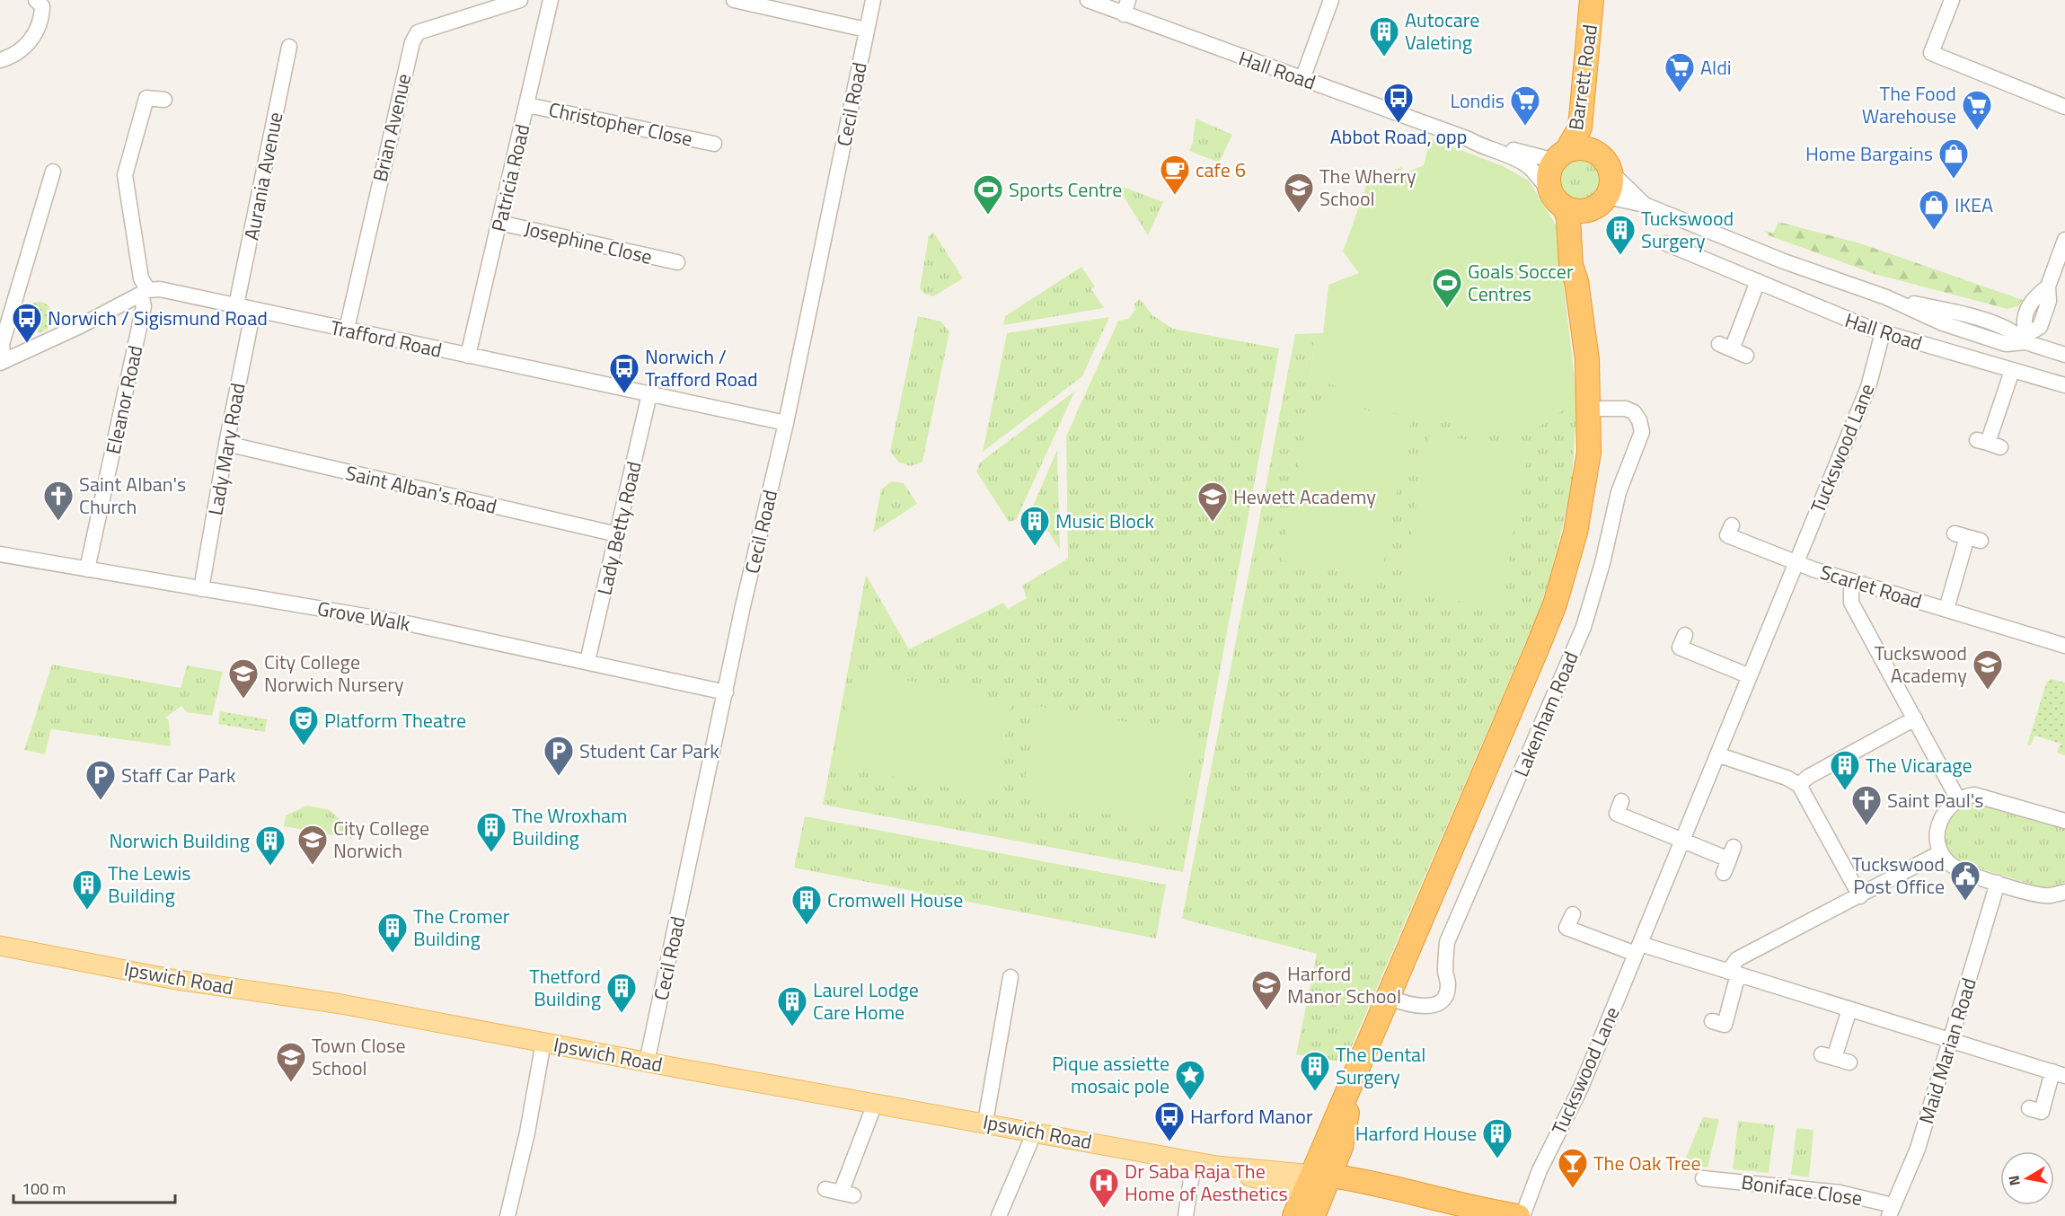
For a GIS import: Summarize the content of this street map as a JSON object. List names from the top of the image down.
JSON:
{
  "streets": {
    "highway": [
      "Hall Road",
      "Barrett Road",
      "Lakenham Road",
      "Ipswich Road"
    ],
    "street": [
      "Cecil Road",
      "Christopher Close",
      "Brian Avenue",
      "Aurania Avenue",
      "Patricia Road",
      "Josephine Close",
      "Trafford Road",
      "Eleanor Road",
      "Tuckswood Lane",
      "Lady Mary Road",
      "Saint Alban's Road",
      "Lady Betty Road",
      "Scarlet Road",
      "Grove Walk",
      "Maid Marian Road",
      "Boniface Close"
    ]
  },
  "crossings": [
    ["Hall Road", "Barrett Road"],
    ["Hall Road", "Tuckswood Lane"],
    ["Hall Road", "Lakenham Road"],
    ["Barrett Road", "Lakenham Road"],
    ["Cecil Road", "Trafford Road"],
    ["Cecil Road", "Grove Walk"],
    ["Cecil Road", "Ipswich Road"],
    ["Christopher Close", "Patricia Road"],
    ["Brian Avenue", "Trafford Road"],
    ["Aurania Avenue", "Trafford Road"],
    ["Patricia Road", "Josephine Close"],
    ["Patricia Road", "Trafford Road"],
    ["Trafford Road", "Eleanor Road"],
    ["Trafford Road", "Lady Mary Road"],
    ["Trafford Road", "Lady Betty Road"],
    ["Eleanor Road", "Grove Walk"],
    ["Tuckswood Lane", "Scarlet Road"],
    ["Tuckswood Lane", "Ipswich Road"],
    ["Lady Mary Road", "Saint Alban's Road"],
    ["Lady Mary Road", "Grove Walk"],
    ["Saint Alban's Road", "Lady Betty Road"],
    ["Lady Betty Road", "Grove Walk"],
    ["Lakenham Road", "Ipswich Road"],
    ["Maid Marian Road", "Boniface Close"]
  ],
  "places": {
    "building": [
      "Autocare Valeting",
      "Tuckswood Surgery",
      "Music Block",
      "The Vicarage",
      "The Wroxham Building",
      "Norwich Building",
      "The Lewis Building",
      "Cromwell House",
      "The Cromer Building",
      "Thetford Building",
      "Laurel Lodge Care Home",
      "The Dental Surgery",
      "Harford House"
    ],
    "supermarket": ["Aldi", "Londis", "The Food Warehouse"],
    "bus stop": [
      "Abbot Road, opp",
      "Norwich / Sigismund Road",
      "Norwich / Trafford Road",
      "Harford Manor"
    ],
    "shop": ["Home Bargains", "IKEA"],
    "cafe": ["cafe 6"],
    "school or university": [
      "The Wherry School",
      "Hewett Academy",
      "Tuckswood Academy",
      "City College Norwich Nursery",
      "City College Norwich",
      "Harford Manor School",
      "Town Close School"
    ],
    "sports": ["Sports Centre", "Goals Soccer Centres"],
    "church": ["Saint Alban's Church", "Saint Paul's"],
    "theatre": ["Platform Theatre"],
    "parking": ["Student Car Park", "Staff Car Park"],
    "public building": ["Tuckswood Post Office"],
    "place": ["Pique assiette mosaic pole"],
    "bar": ["The Oak Tree"],
    "hospital": ["Dr Saba Raja The Home of Aesthetics"]
  },
  "scale_bar": "100 m",
  "north": "left"
}
